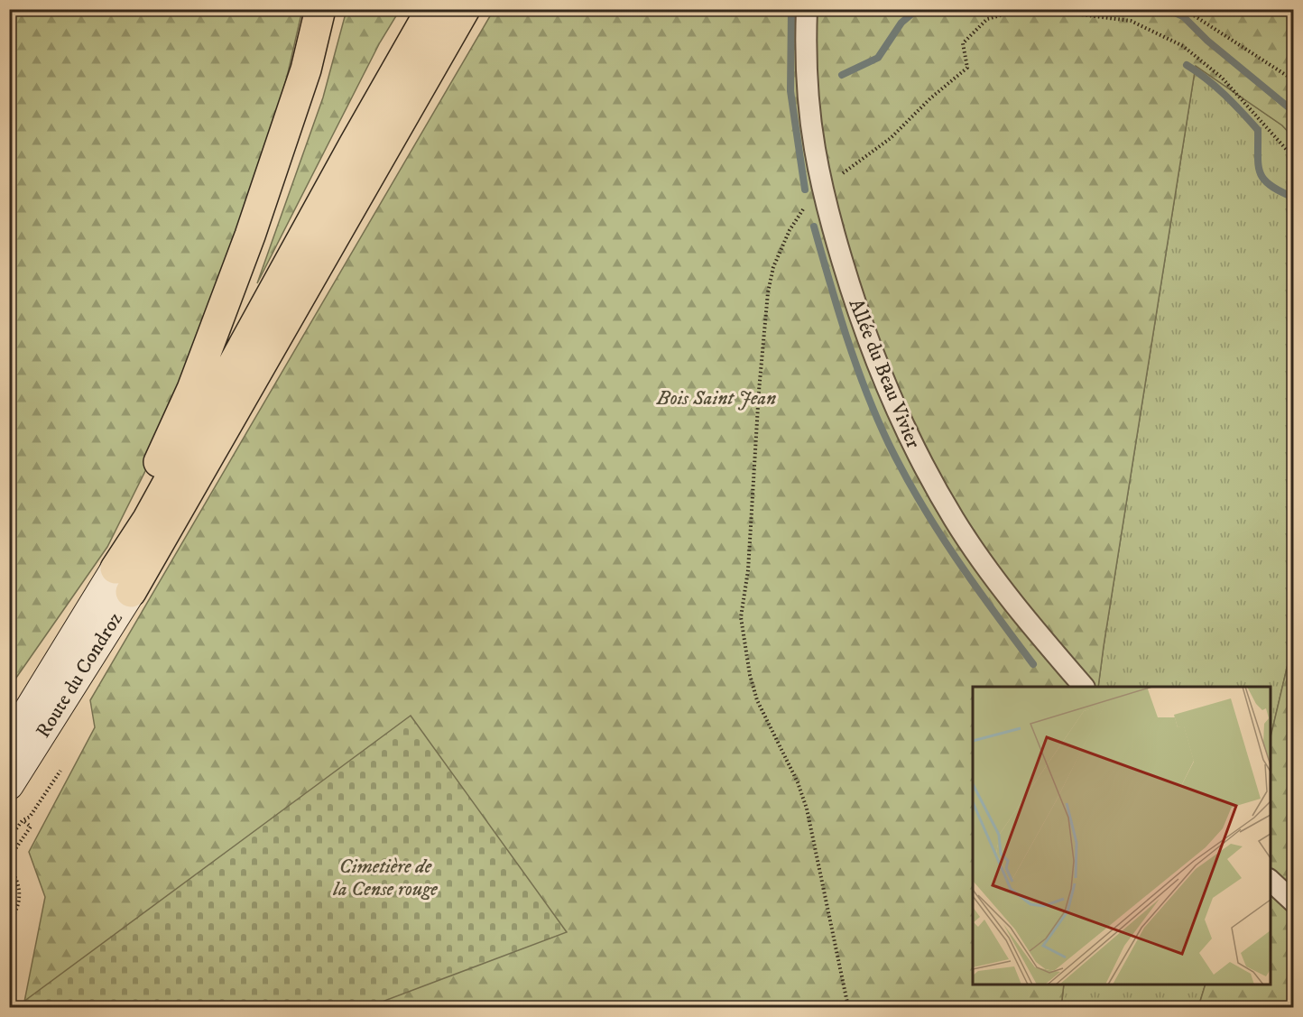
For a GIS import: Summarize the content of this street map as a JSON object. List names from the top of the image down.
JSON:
{
  "streets": {
    "main road": ["Route du Condroz"],
    "street": ["Allée du Beau Vivier"]
  },
  "parks": ["Bois Saint Jean", "Cimetière de la Cense rouge"]
}
